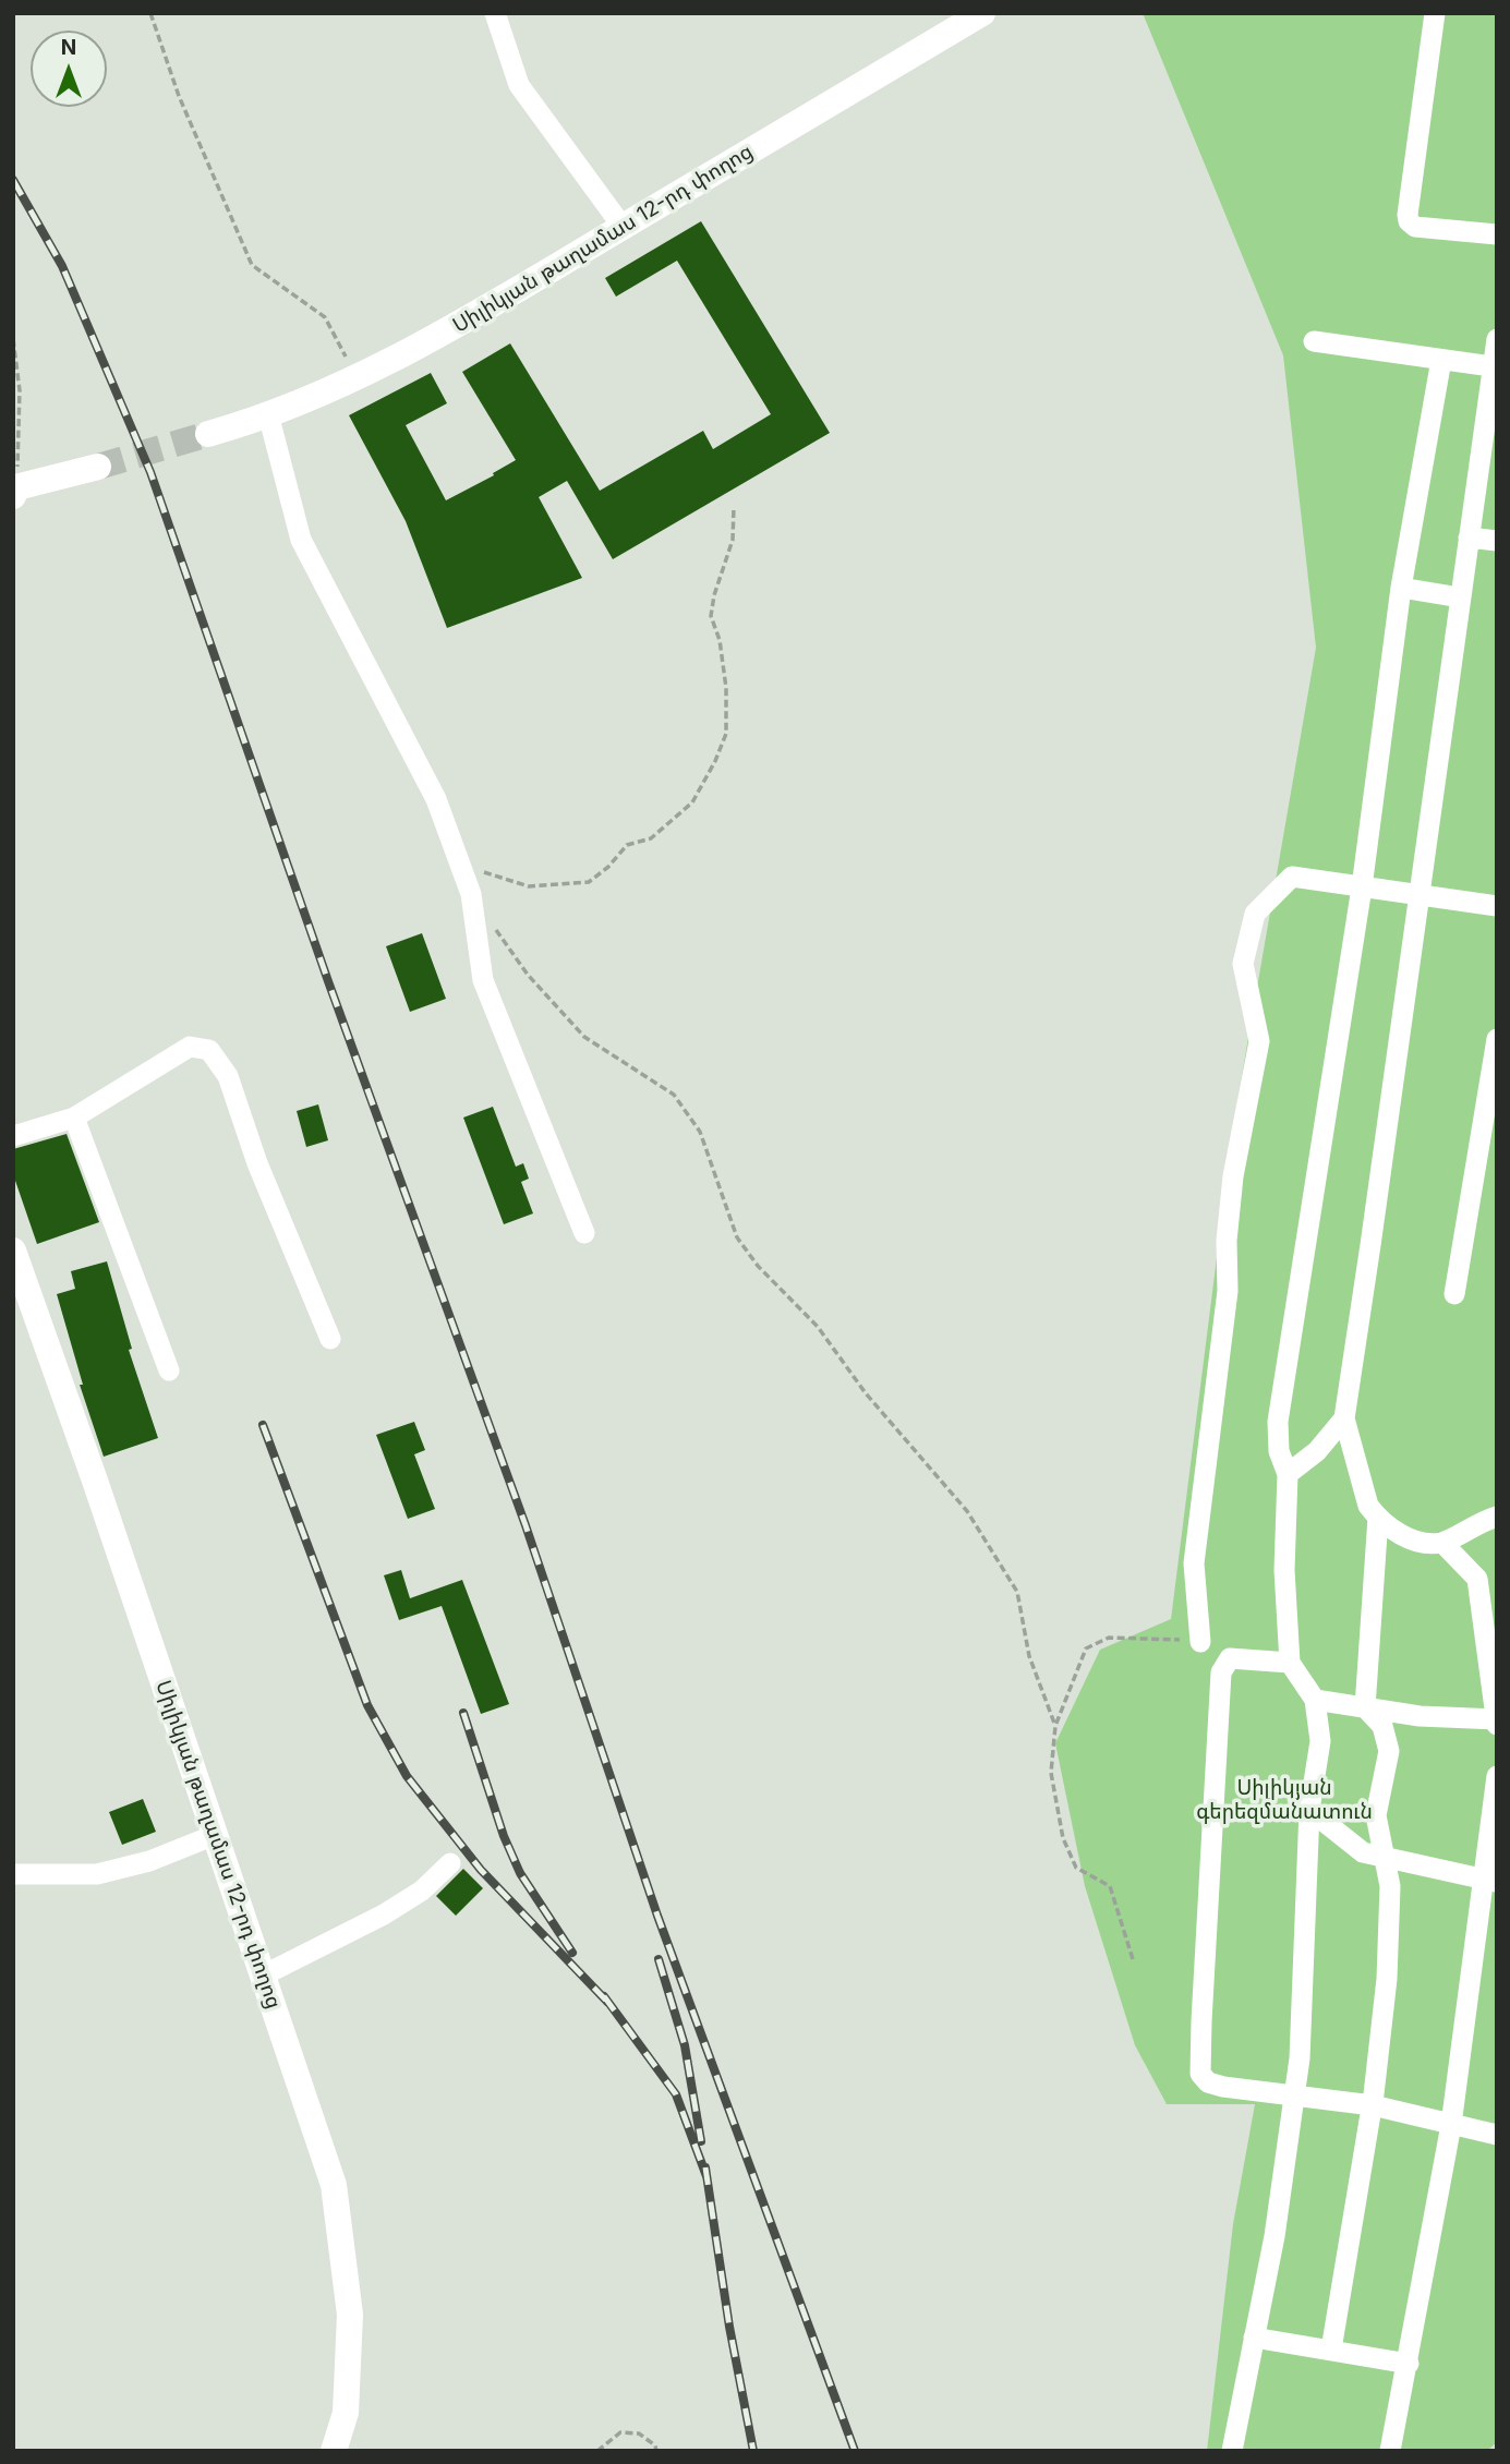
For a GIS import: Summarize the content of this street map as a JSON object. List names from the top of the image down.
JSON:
{
  "streets": {
    "main road": ["Սիլիկյան թաղամաս 12-րդ փողոց"]
  },
  "parks": ["Սիլիկյան գերեզմանատուն"],
  "north": "top"
}
